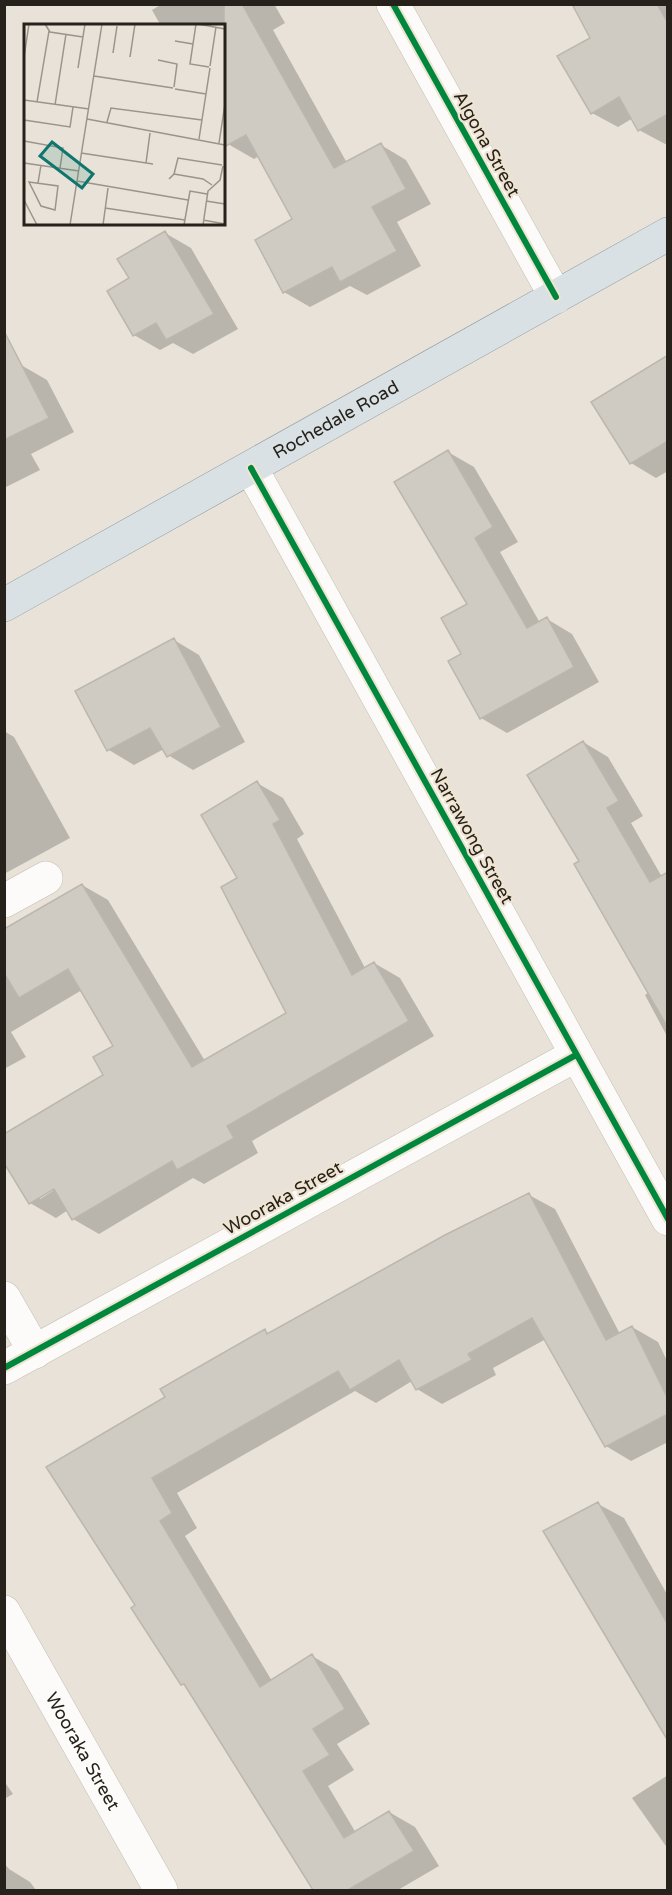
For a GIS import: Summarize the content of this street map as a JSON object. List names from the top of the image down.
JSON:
{
  "streets": {
    "main road": ["Rochedale Road"],
    "street": ["Algona Street", "Narrawong Street", "Wooraka Street"]
  },
  "crossings": [
    ["Algona Street", "Rochedale Road"],
    ["Rochedale Road", "Narrawong Street"],
    ["Narrawong Street", "Wooraka Street"]
  ]
}
